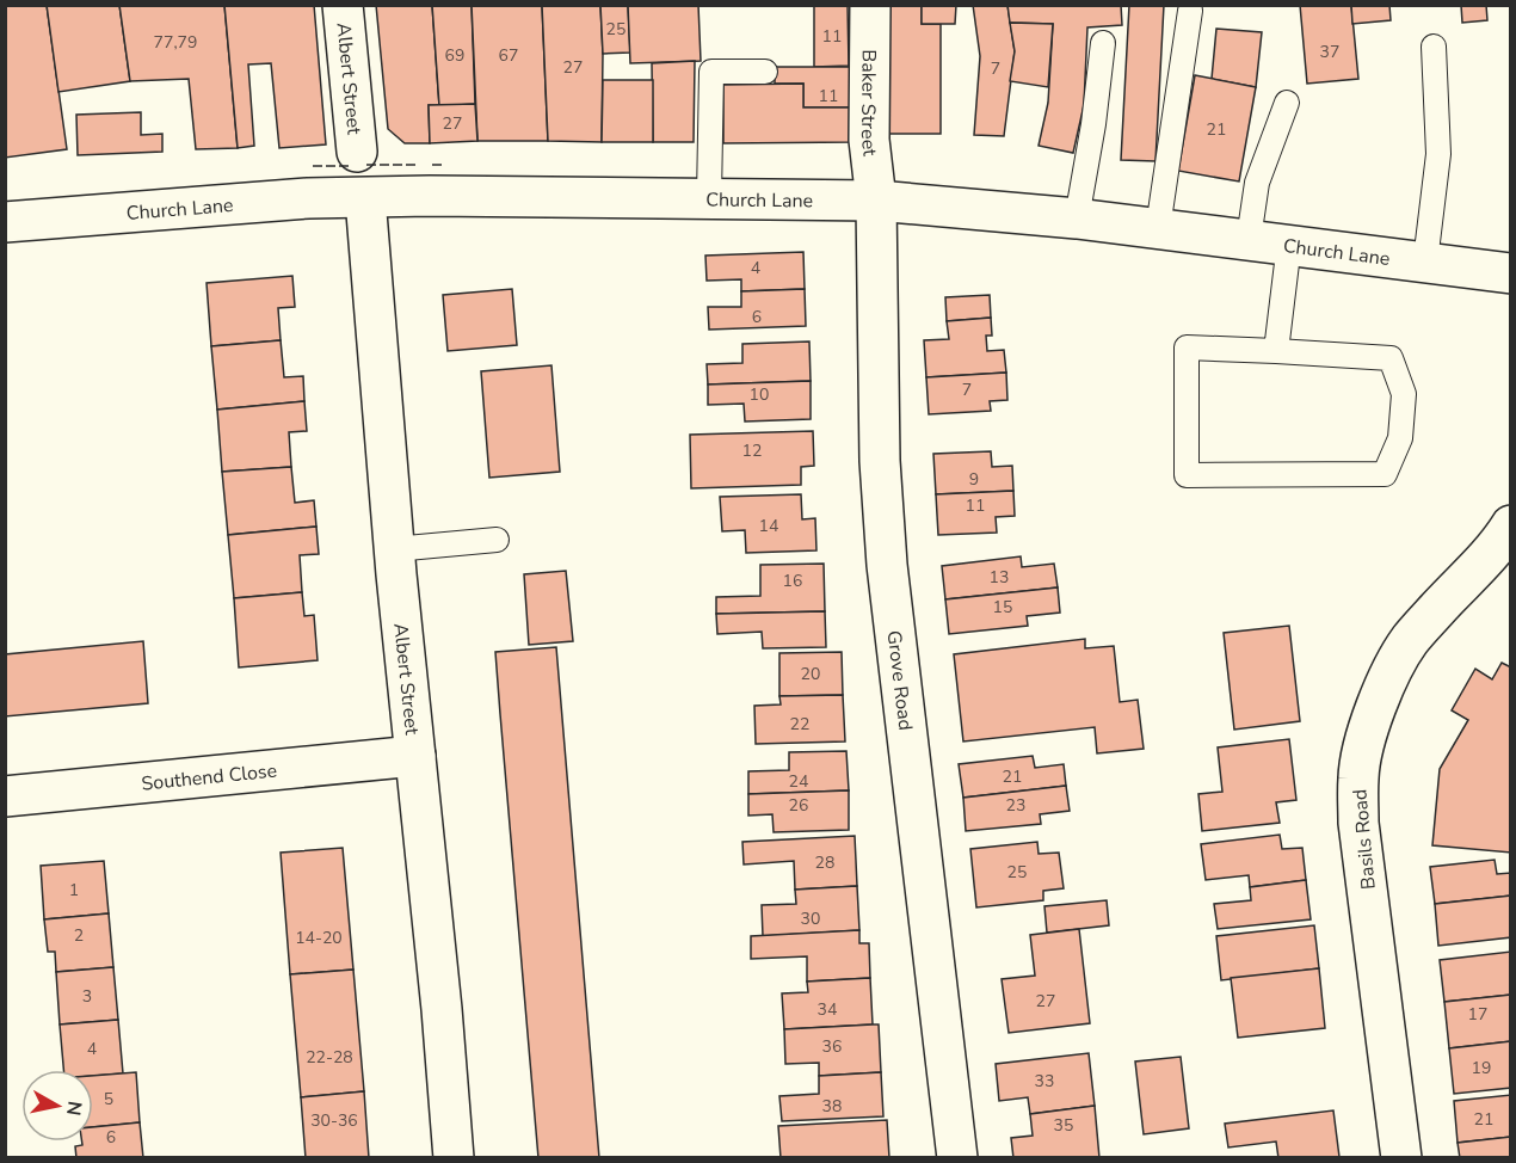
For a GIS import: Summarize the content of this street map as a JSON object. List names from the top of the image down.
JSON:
{
  "streets": {
    "street": [
      "Albert Street",
      "Baker Street",
      "Church Lane",
      "Grove Road",
      "Southend Close",
      "Basils Road"
    ]
  },
  "crossings": [
    ["Albert Street", "Church Lane"],
    ["Albert Street", "Southend Close"],
    ["Baker Street", "Church Lane"],
    ["Baker Street", "Grove Road"],
    ["Church Lane", "Grove Road"]
  ],
  "house_numbers": [
    "25",
    "11",
    "77,79",
    "37",
    "69",
    "67",
    "27",
    "7",
    "11",
    "27",
    "21",
    "4",
    "6",
    "7",
    "10",
    "12",
    "9",
    "11",
    "14",
    "13",
    "16",
    "15",
    "20",
    "22",
    "21",
    "24",
    "26",
    "23",
    "28",
    "25",
    "1",
    "30",
    "2",
    "14-20",
    "3",
    "27",
    "34",
    "17",
    "36",
    "4",
    "22-28",
    "19",
    "33",
    "5",
    "38",
    "21",
    "30-36",
    "35",
    "6"
  ],
  "north": "right"
}
